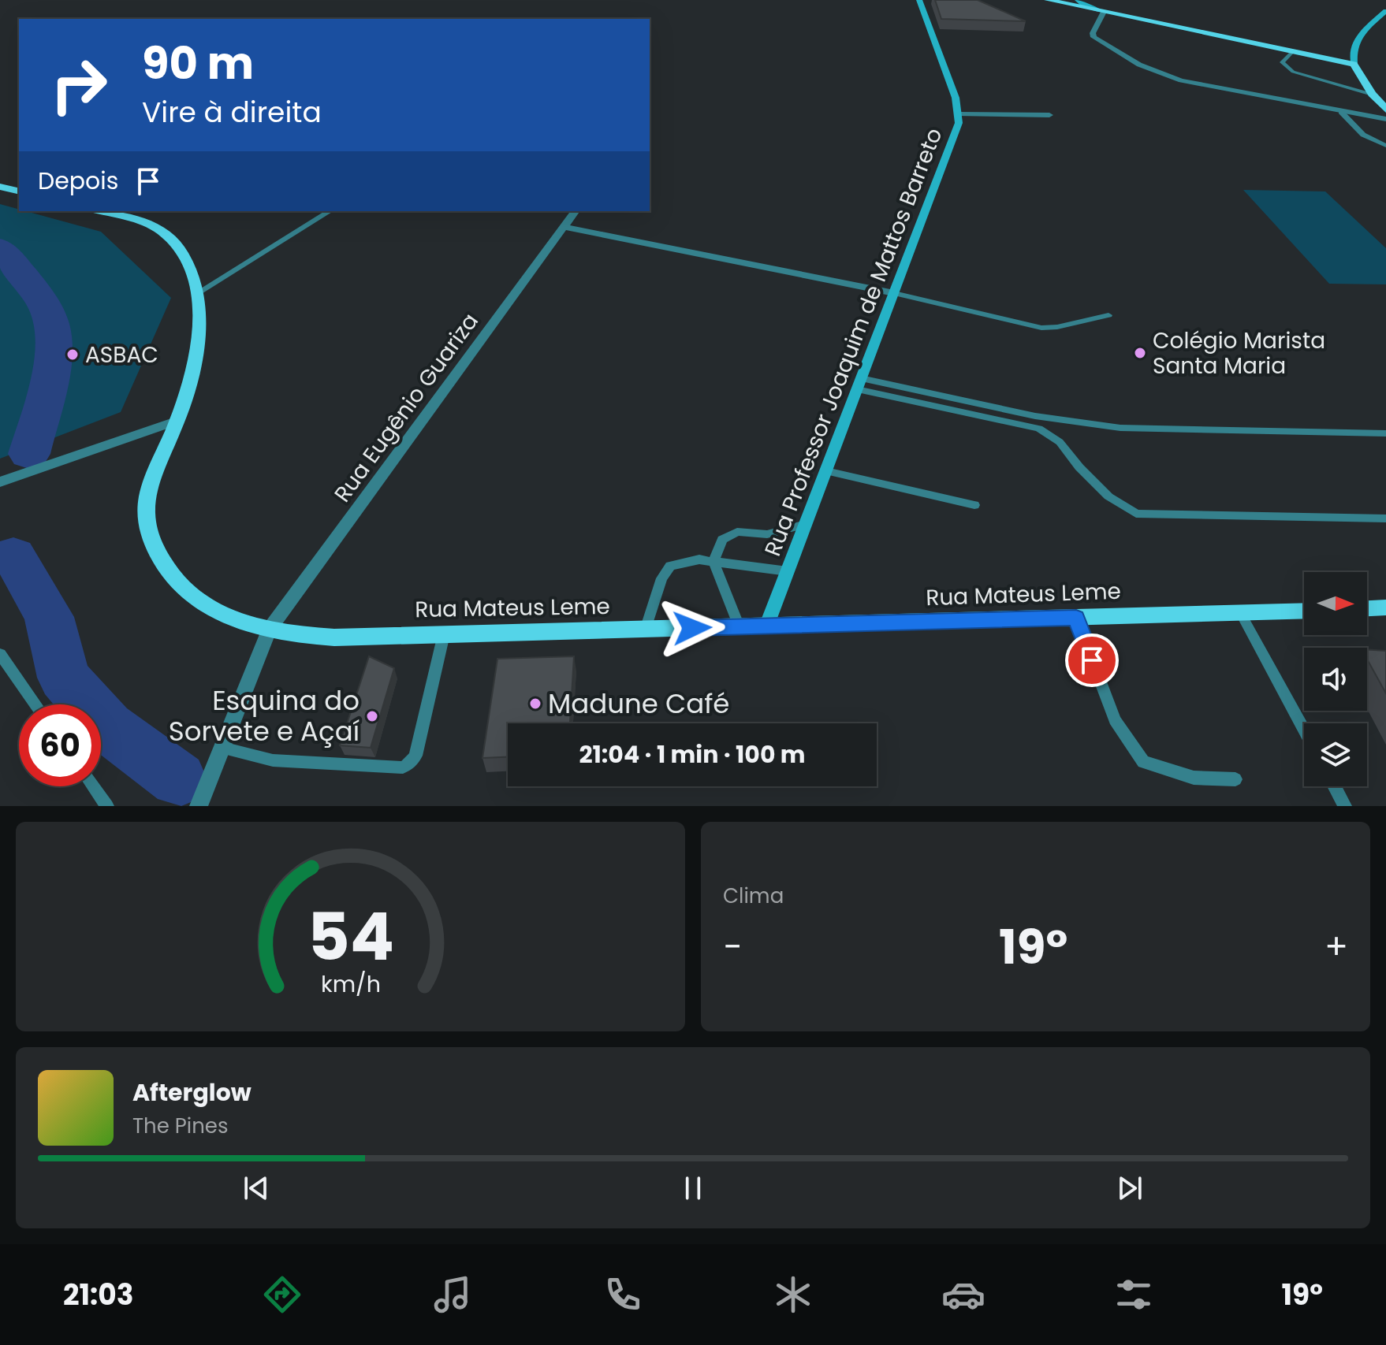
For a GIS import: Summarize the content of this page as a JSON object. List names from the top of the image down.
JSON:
{
  "streets": {
    "main road": ["Rua Professor Joaquim de Mattos Barreto", "Rua Mateus Leme"],
    "street": ["Rua Eugênio Guariza"]
  },
  "crossings": [
    ["Rua Professor Joaquim de Mattos Barreto", "Rua Mateus Leme"],
    ["Rua Eugênio Guariza", "Rua Mateus Leme"]
  ],
  "places": [
    "Colégio Marista Santa Maria",
    "ASBAC",
    "Madune Café",
    "Esquina do Sorvete e Açaí"
  ],
  "north": "right",
  "page": {
    "turn": ["90 m", "Vire à direita"],
    "then": "Depois",
    "limit": "60",
    "trip": "21:04 · 1 min · 100 m",
    "tile": "Clima",
    "heat": ["−", "19°", "+"],
    "song": ["Afterglow", "The Pines"],
    "tabs": ["21:03", "19°"],
    "gauge": ["54", "km/h"]
  }
}
